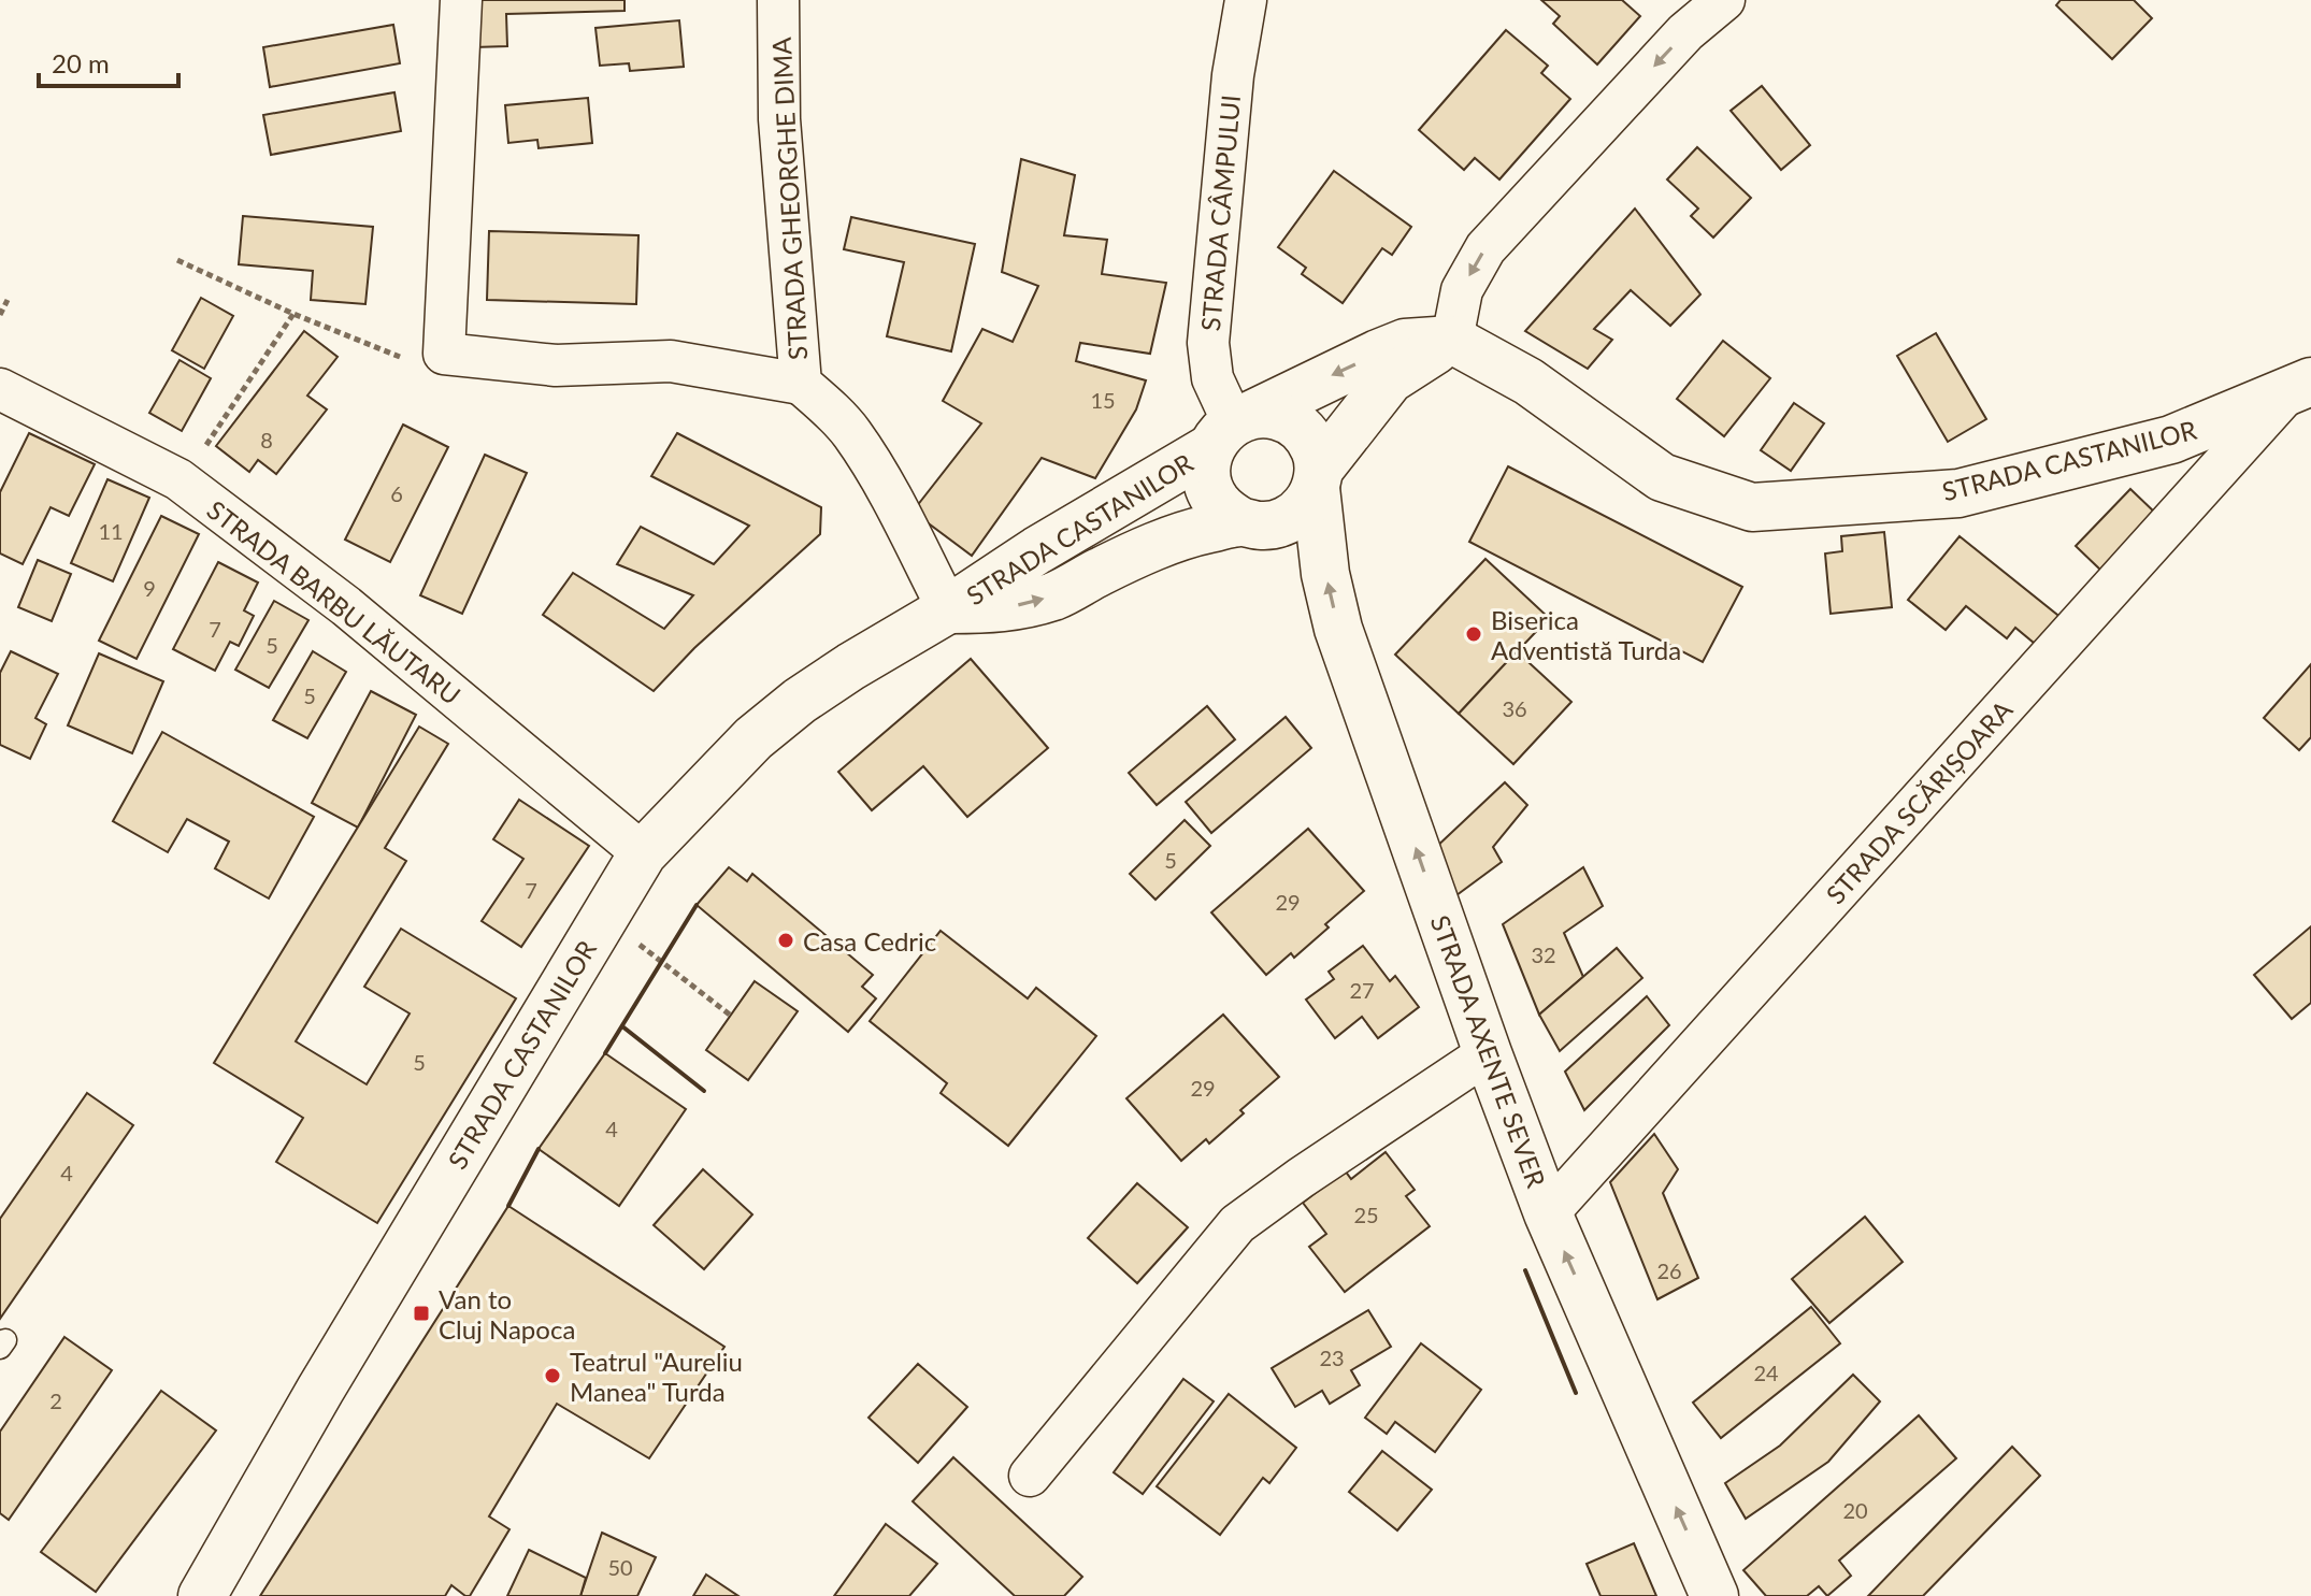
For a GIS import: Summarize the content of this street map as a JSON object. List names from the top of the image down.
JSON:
{
  "streets": {
    "main road": ["STRADA CASTANILOR", "STRADA AXENTE SEVER"],
    "street": [
      "STRADA GHEORGHE DIMA",
      "STRADA CÂMPULUI",
      "STRADA BARBU LĂUTARU",
      "STRADA SCĂRIȘOARA"
    ]
  },
  "crossings": [
    ["STRADA GHEORGHE DIMA", "STRADA CASTANILOR"],
    ["STRADA CÂMPULUI", "STRADA CASTANILOR"],
    ["STRADA CÂMPULUI", "STRADA AXENTE SEVER"],
    ["STRADA CASTANILOR", "STRADA BARBU LĂUTARU"],
    ["STRADA CASTANILOR", "STRADA SCĂRIȘOARA"],
    ["STRADA CASTANILOR", "STRADA AXENTE SEVER"],
    ["STRADA SCĂRIȘOARA", "STRADA AXENTE SEVER"]
  ],
  "one_way": ["STRADA AXENTE SEVER"],
  "places": {
    "other": ["Biserica Adventistă Turda", "Casa Cedric", "Teatrul \"Aureliu Manea\" Turda"],
    "transit": ["Van to Cluj Napoca"]
  },
  "house_numbers": [
    "15",
    "8",
    "6",
    "11",
    "9",
    "7",
    "5",
    "5",
    "36",
    "5",
    "7",
    "29",
    "32",
    "27",
    "5",
    "29",
    "4",
    "4",
    "25",
    "26",
    "23",
    "24",
    "2",
    "20",
    "50"
  ],
  "scale_bar": "20 m"
}
